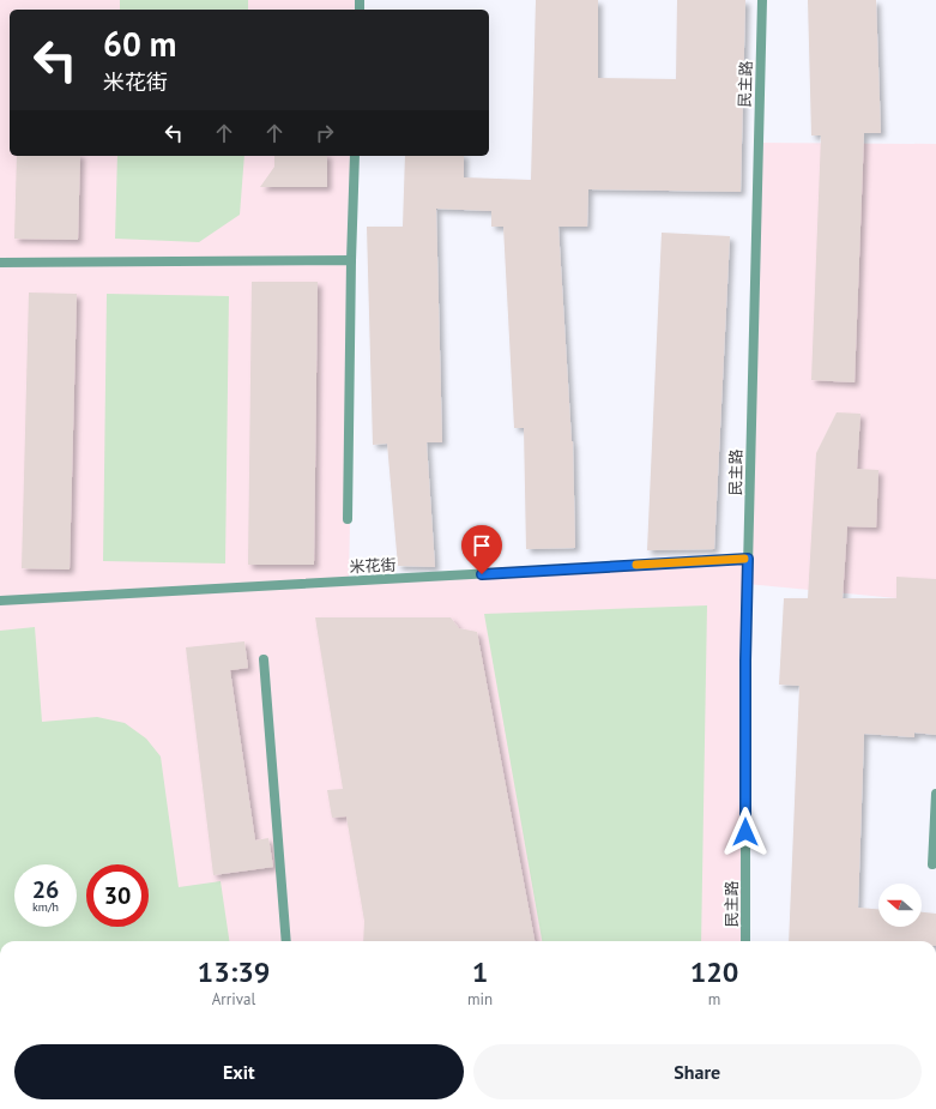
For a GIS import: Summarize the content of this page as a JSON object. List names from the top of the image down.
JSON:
{
  "streets": {
    "street": ["民主路", "米花街"]
  },
  "crossings": [
    ["民主路", "米花街"]
  ],
  "north": "left",
  "page": {
    "turn": ["60 m", "米花街"],
    "speed": "26 km/h",
    "limit": "30",
    "eta": [
      "13:39",
      "Arrival",
      "1",
      "min",
      "120",
      "m"
    ],
    "buttons": ["Exit", "Share"]
  }
}
